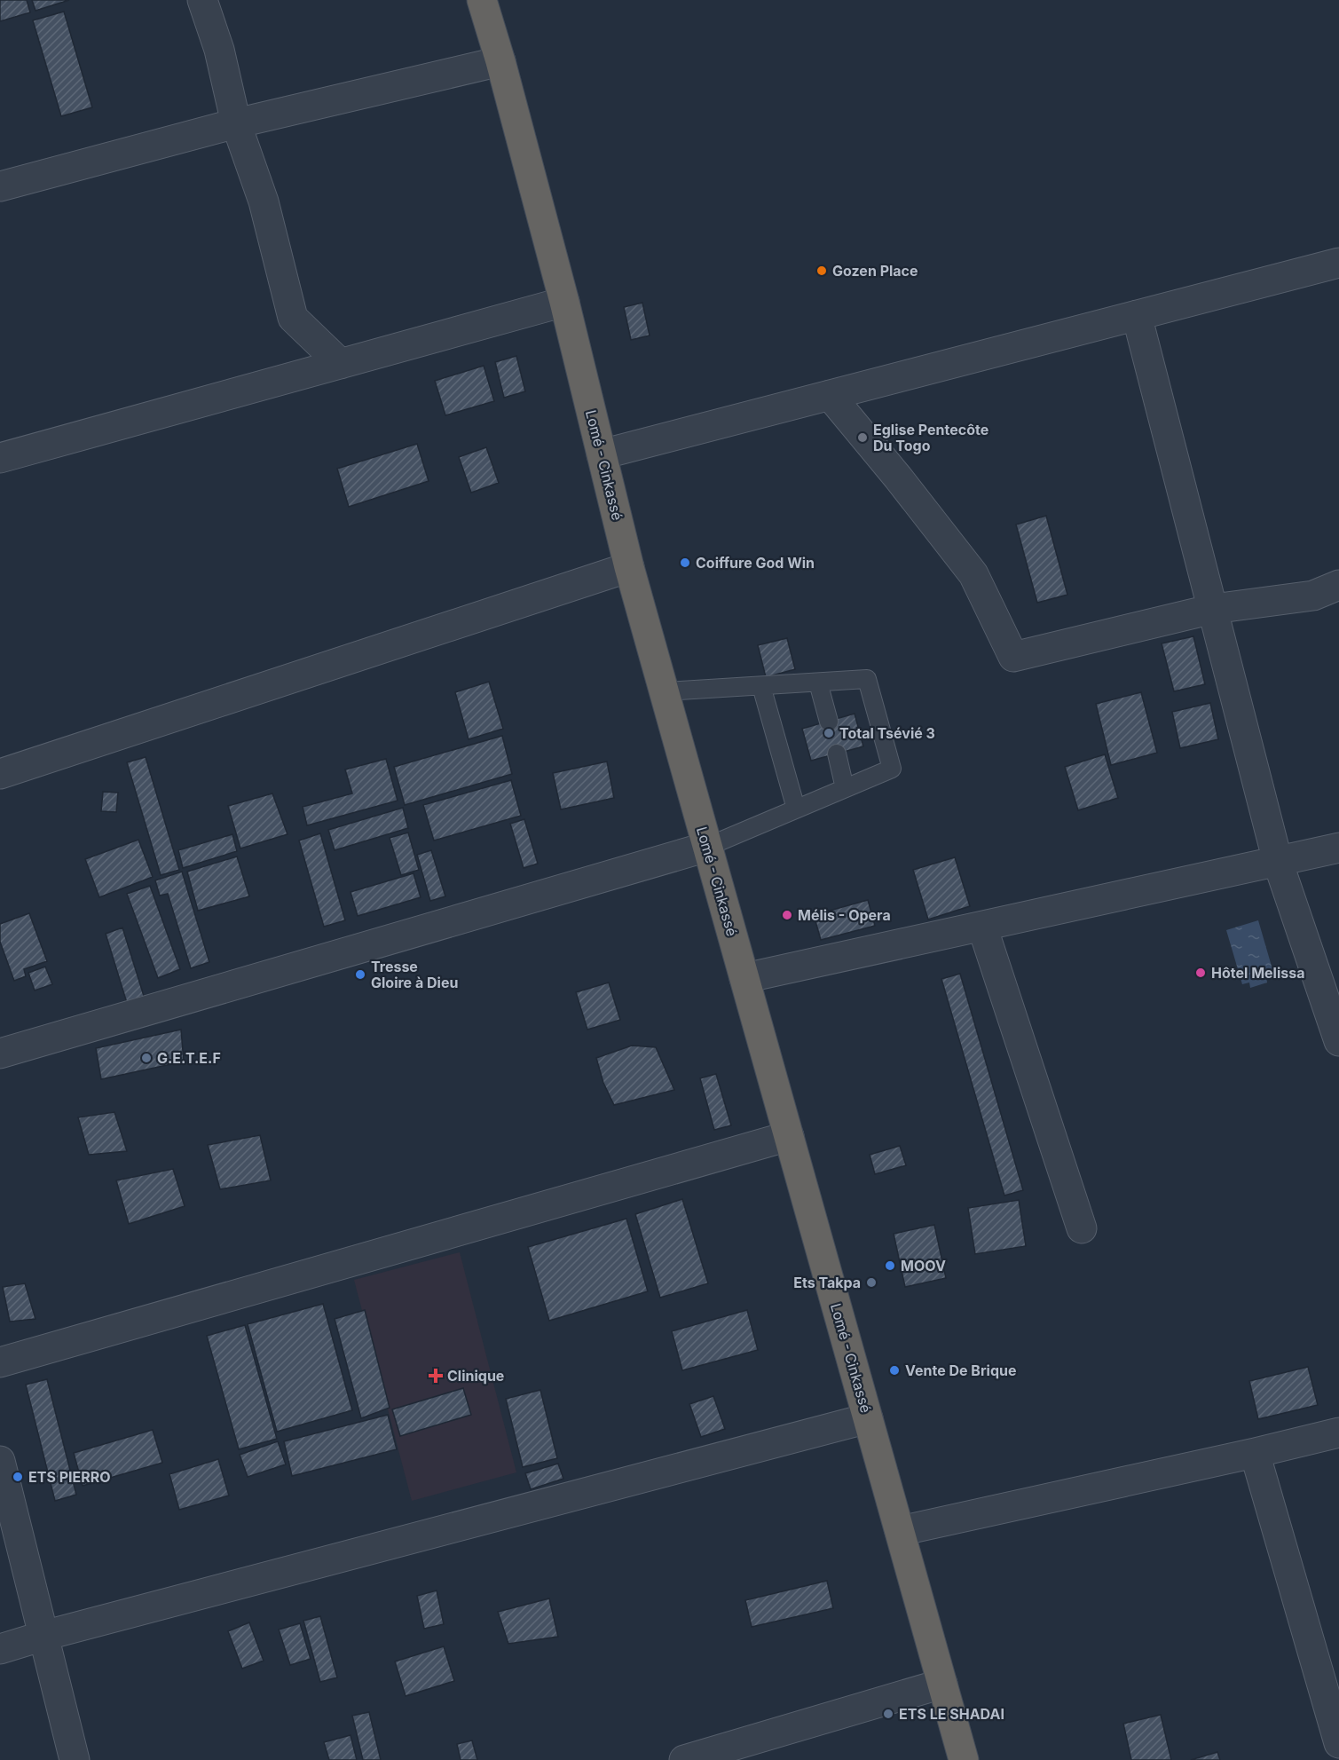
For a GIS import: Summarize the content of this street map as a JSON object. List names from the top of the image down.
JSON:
{
  "streets": {
    "highway": ["Lomé - Cinkassé"]
  },
  "places": {
    "other": [
      "Gozen Place",
      "Eglise Pentecôte Du Togo",
      "Coiffure God Win",
      "Total Tsévié 3",
      "Mélis - Opera",
      "Hôtel Melissa",
      "Tresse Gloire à Dieu",
      "G.E.T.E.F",
      "MOOV",
      "Ets Takpa",
      "Vente De Brique",
      "ETS PIERRO",
      "ETS LE SHADAI"
    ],
    "health": ["Clinique"]
  }
}
